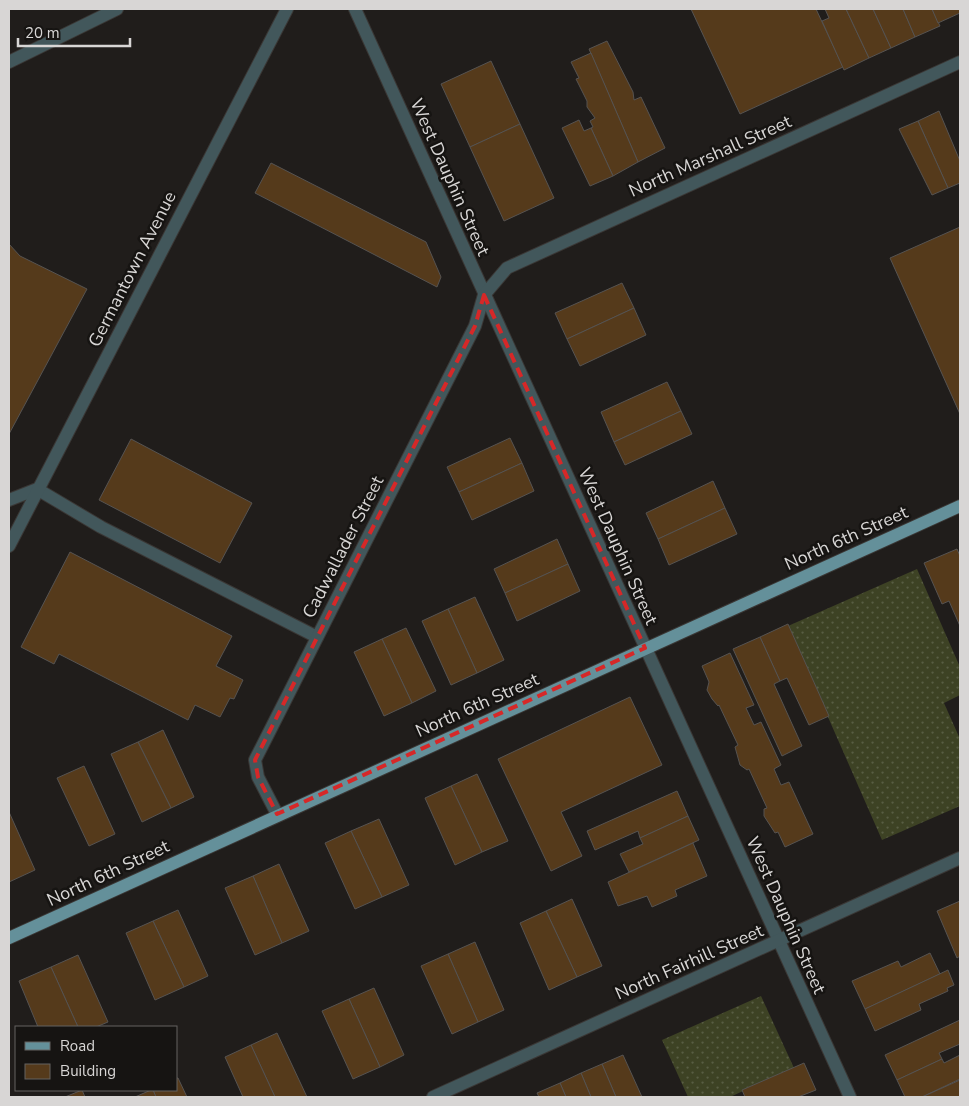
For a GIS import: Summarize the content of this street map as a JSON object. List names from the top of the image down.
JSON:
{
  "streets": {
    "main road": ["North 6th Street"],
    "street": [
      "North Marshall Street",
      "West Dauphin Street",
      "Germantown Avenue",
      "Cadwallader Street",
      "North Fairhill Street"
    ]
  },
  "crossings": [
    ["North Marshall Street", "West Dauphin Street"],
    ["North Marshall Street", "Cadwallader Street"],
    ["West Dauphin Street", "North 6th Street"],
    ["West Dauphin Street", "Cadwallader Street"],
    ["West Dauphin Street", "North Fairhill Street"],
    ["North 6th Street", "Cadwallader Street"]
  ],
  "legend": ["Road", "Building"],
  "scale_bar": "20 m"
}
